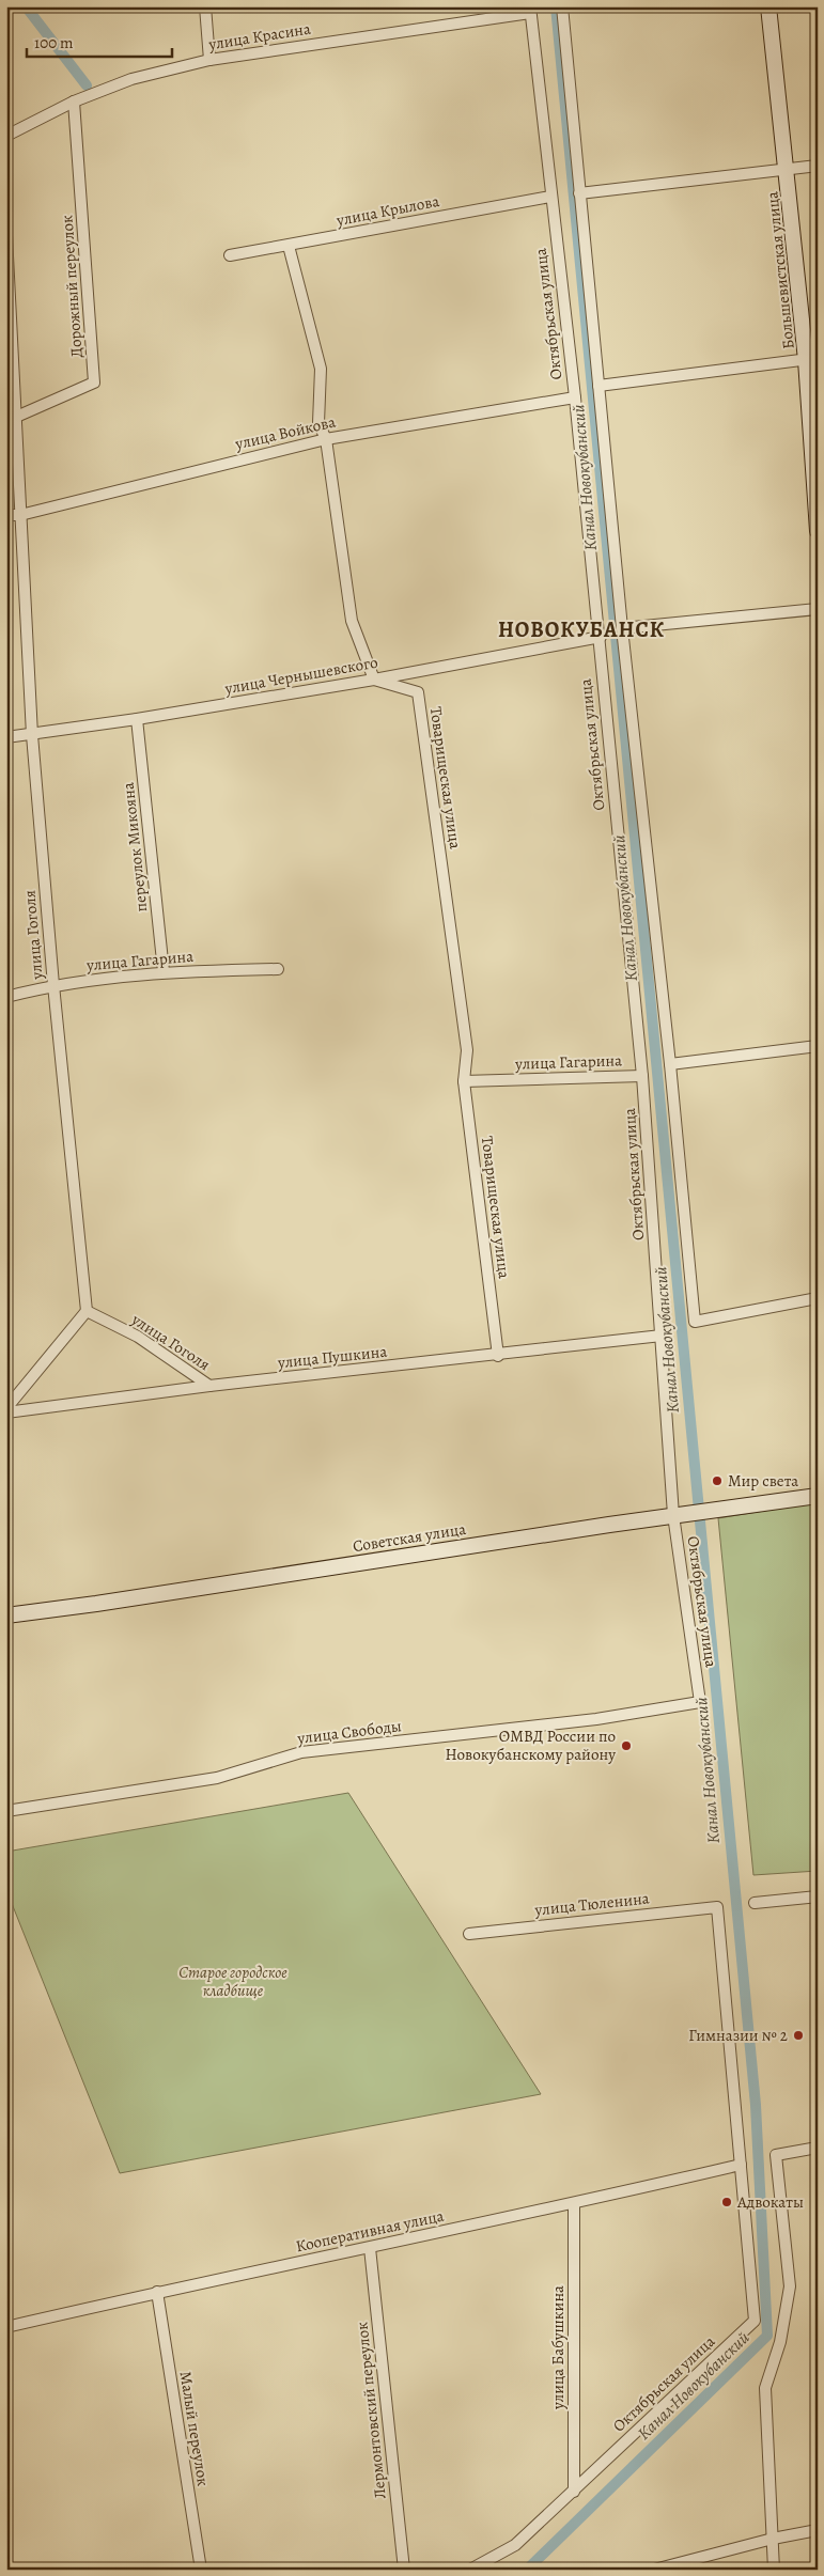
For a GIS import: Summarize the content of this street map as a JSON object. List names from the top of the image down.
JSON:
{
  "streets": {
    "main road": ["Большевистская улица", "Советская улица"],
    "street": [
      "улица Красина",
      "улица Крылова",
      "Дорожный переулок",
      "Октябрьская улица",
      "улица Войкова",
      "улица Чернышевского",
      "Товарищеская улица",
      "переулок Микояна",
      "улица Гоголя",
      "улица Гагарина",
      "улица Пушкина",
      "улица Свободы",
      "улица Тюленина",
      "Кооперативная улица",
      "улица Бабушкина",
      "Лермонтовский переулок",
      "Малый переулок"
    ]
  },
  "crossings": [
    ["улица Красина", "Дорожный переулок"],
    ["улица Красина", "Октябрьская улица"],
    ["улица Крылова", "Октябрьская улица"],
    ["Дорожный переулок", "улица Гоголя"],
    ["Октябрьская улица", "улица Войкова"],
    ["Октябрьская улица", "улица Чернышевского"],
    ["Октябрьская улица", "улица Гагарина"],
    ["Октябрьская улица", "улица Пушкина"],
    ["Октябрьская улица", "Советская улица"],
    ["Октябрьская улица", "улица Свободы"],
    ["Октябрьская улица", "улица Тюленина"],
    ["Октябрьская улица", "Кооперативная улица"],
    ["Октябрьская улица", "улица Бабушкина"],
    ["улица Войкова", "улица Гоголя"],
    ["улица Чернышевского", "Товарищеская улица"],
    ["улица Чернышевского", "переулок Микояна"],
    ["улица Чернышевского", "улица Гоголя"],
    ["Товарищеская улица", "улица Гагарина"],
    ["Товарищеская улица", "улица Пушкина"],
    ["переулок Микояна", "улица Гагарина"],
    ["улица Гоголя", "улица Гагарина"],
    ["улица Гоголя", "улица Пушкина"],
    ["Кооперативная улица", "улица Бабушкина"],
    ["Кооперативная улица", "Лермонтовский переулок"],
    ["Кооперативная улица", "Малый переулок"]
  ],
  "districts": ["НОВОКУБАНСК"],
  "water": ["Канал Новокубанский"],
  "parks": ["Старое городское кладбище"],
  "places": [
    "Мир света",
    "ОМВД России по Новокубанскому району",
    "Гимназии № 2",
    "Адвокаты"
  ],
  "scale_bar": "100 m"
}
